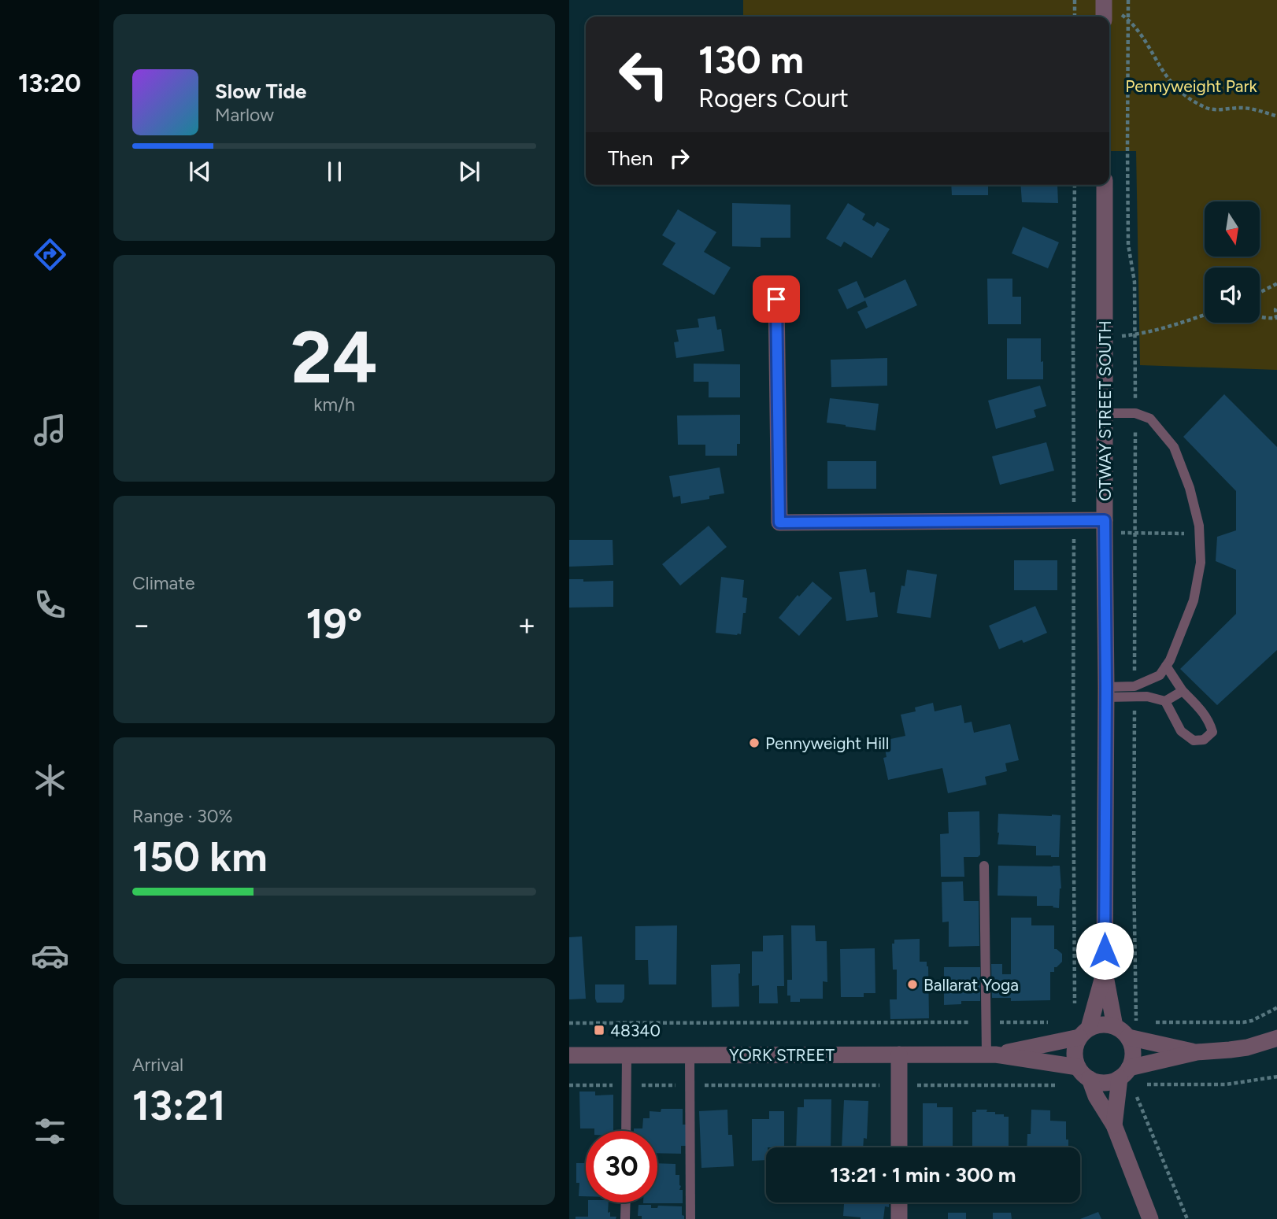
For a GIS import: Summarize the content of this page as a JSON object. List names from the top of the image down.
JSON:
{
  "streets": {
    "street": ["OTWAY STREET SOUTH", "YORK STREET"]
  },
  "crossings": [
    ["OTWAY STREET SOUTH", "YORK STREET"]
  ],
  "parks": ["Pennyweight Park"],
  "places": {
    "other": ["Pennyweight Hill", "Ballarat Yoga"],
    "transit": ["48340"]
  },
  "north": "bottom",
  "page": {
    "tabs": "13:20",
    "turn": ["130 m", "Rogers Court"],
    "song": ["Slow Tide", "Marlow"],
    "then": "Then",
    "tile": [
      ["24", "km/h"],
      "Climate",
      ["Range · 30%", "150 km"],
      ["Arrival", "13:21"]
    ],
    "heat": ["−", "19°", "+"],
    "limit": "30",
    "trip": "13:21 · 1 min · 300 m"
  }
}
